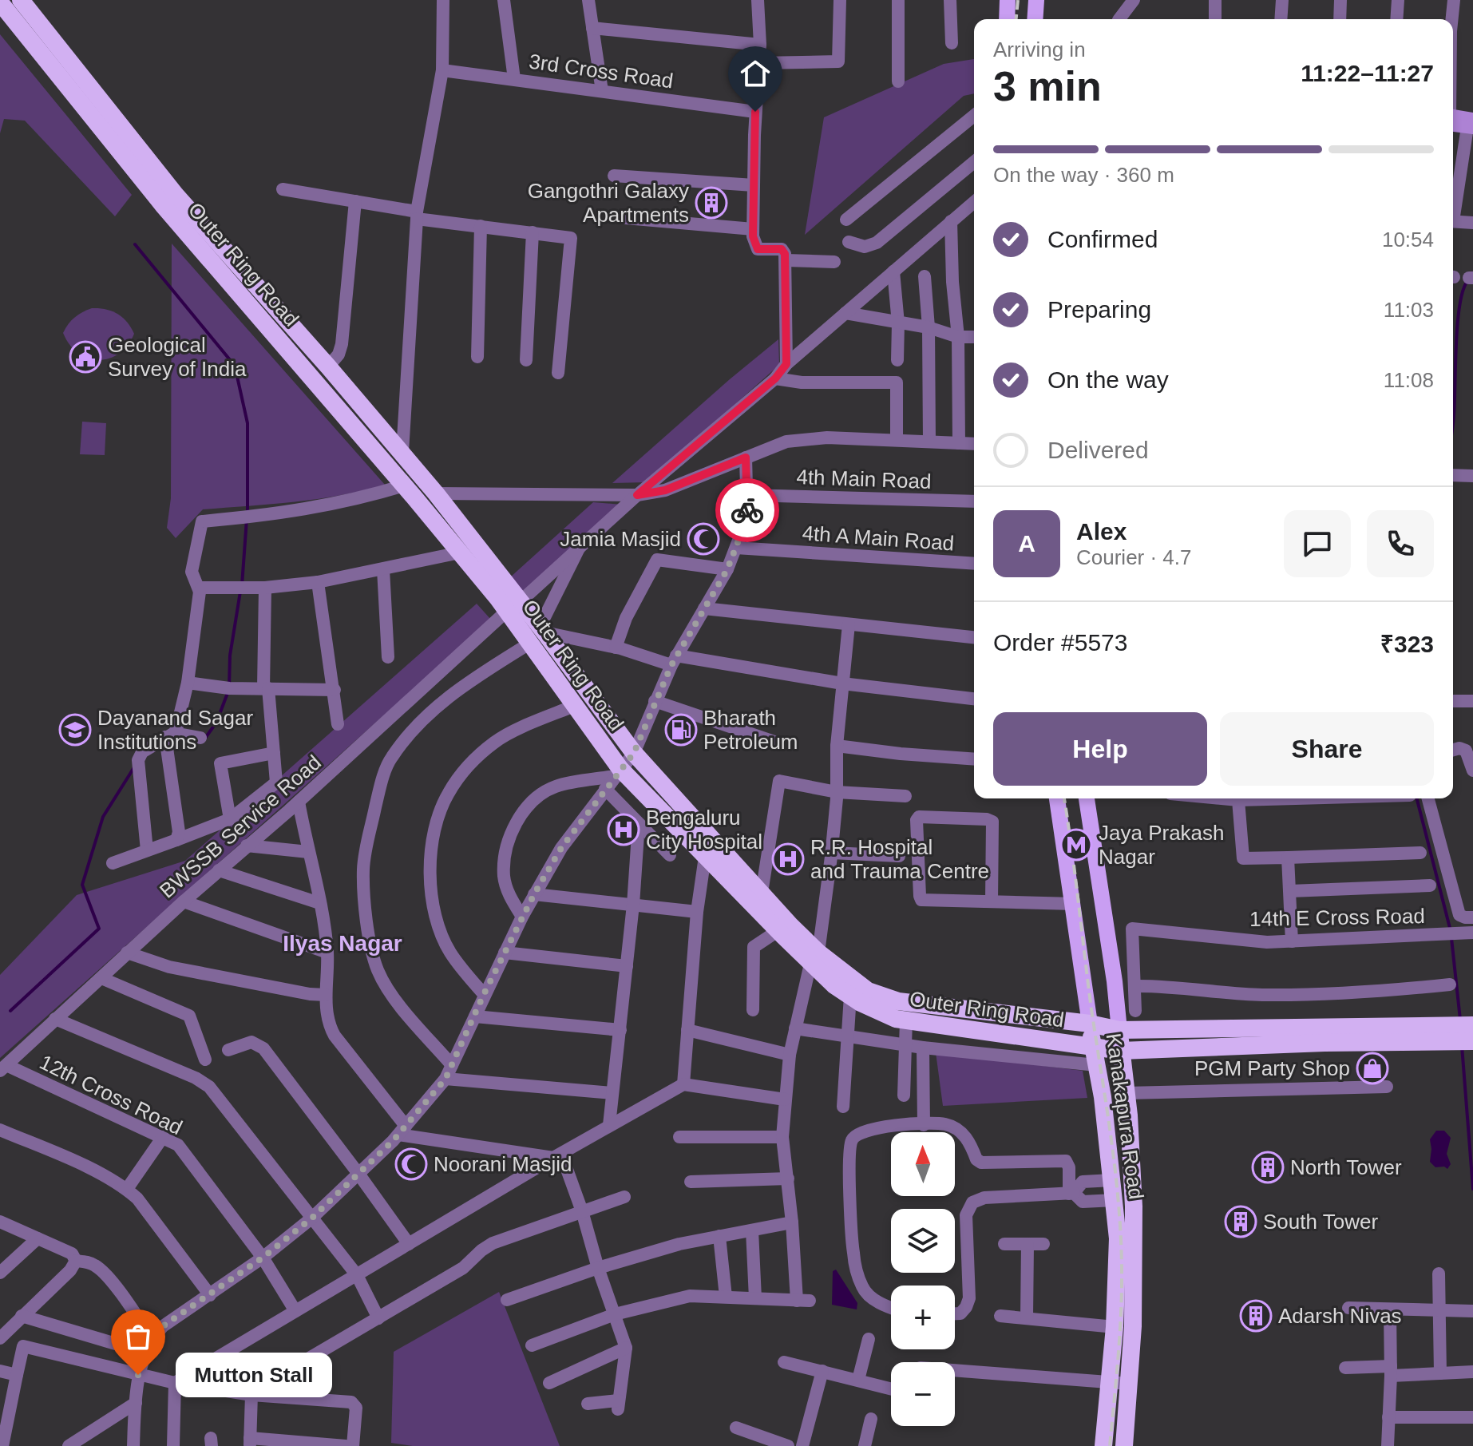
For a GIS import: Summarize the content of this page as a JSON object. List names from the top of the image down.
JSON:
{
  "streets": {
    "highway": ["Outer Ring Road", "Kanakapura Road"],
    "street": [
      "3rd Cross Road",
      "4th Main Road",
      "4th A Main Road",
      "BWSSB Service Road",
      "14th E Cross Road",
      "12th Cross Road"
    ]
  },
  "crossings": [
    ["Outer Ring Road", "BWSSB Service Road"],
    ["Outer Ring Road", "Kanakapura Road"],
    ["BWSSB Service Road", "12th Cross Road"]
  ],
  "districts": ["Ilyas Nagar"],
  "places": {
    "building": [
      "Gangothri Galaxy Apartments",
      "North Tower",
      "South Tower",
      "Adarsh Nivas"
    ],
    "public building": ["Geological Survey of India"],
    "mosque": ["Jamia Masjid", "Noorani Masjid"],
    "school or university": ["Dayanand Sagar Institutions"],
    "fuel station": ["Bharath Petroleum"],
    "hospital": ["Bengaluru City Hospital", "R.R. Hospital and Trauma Centre"],
    "metro station": ["Jaya Prakash Nagar"],
    "shop": ["PGM Party Shop"],
    "other": ["Mutton Stall"]
  },
  "north": "top",
  "page": {
    "heading": ["3 min", "Arriving in", "11:22–11:27"],
    "panel": [
      "Alex",
      "Courier · 4.7",
      "Order #5573",
      "₹323"
    ],
    "bar": "On the way · 360 m",
    "list": [
      ["Confirmed", "10:54"],
      ["Preparing", "11:03"],
      ["On the way", "11:08"],
      "Delivered"
    ],
    "round": "A",
    "buttons": ["Help", "Share"],
    "map_buttons": ["+", "−"],
    "bubble": "Mutton Stall"
  }
}
